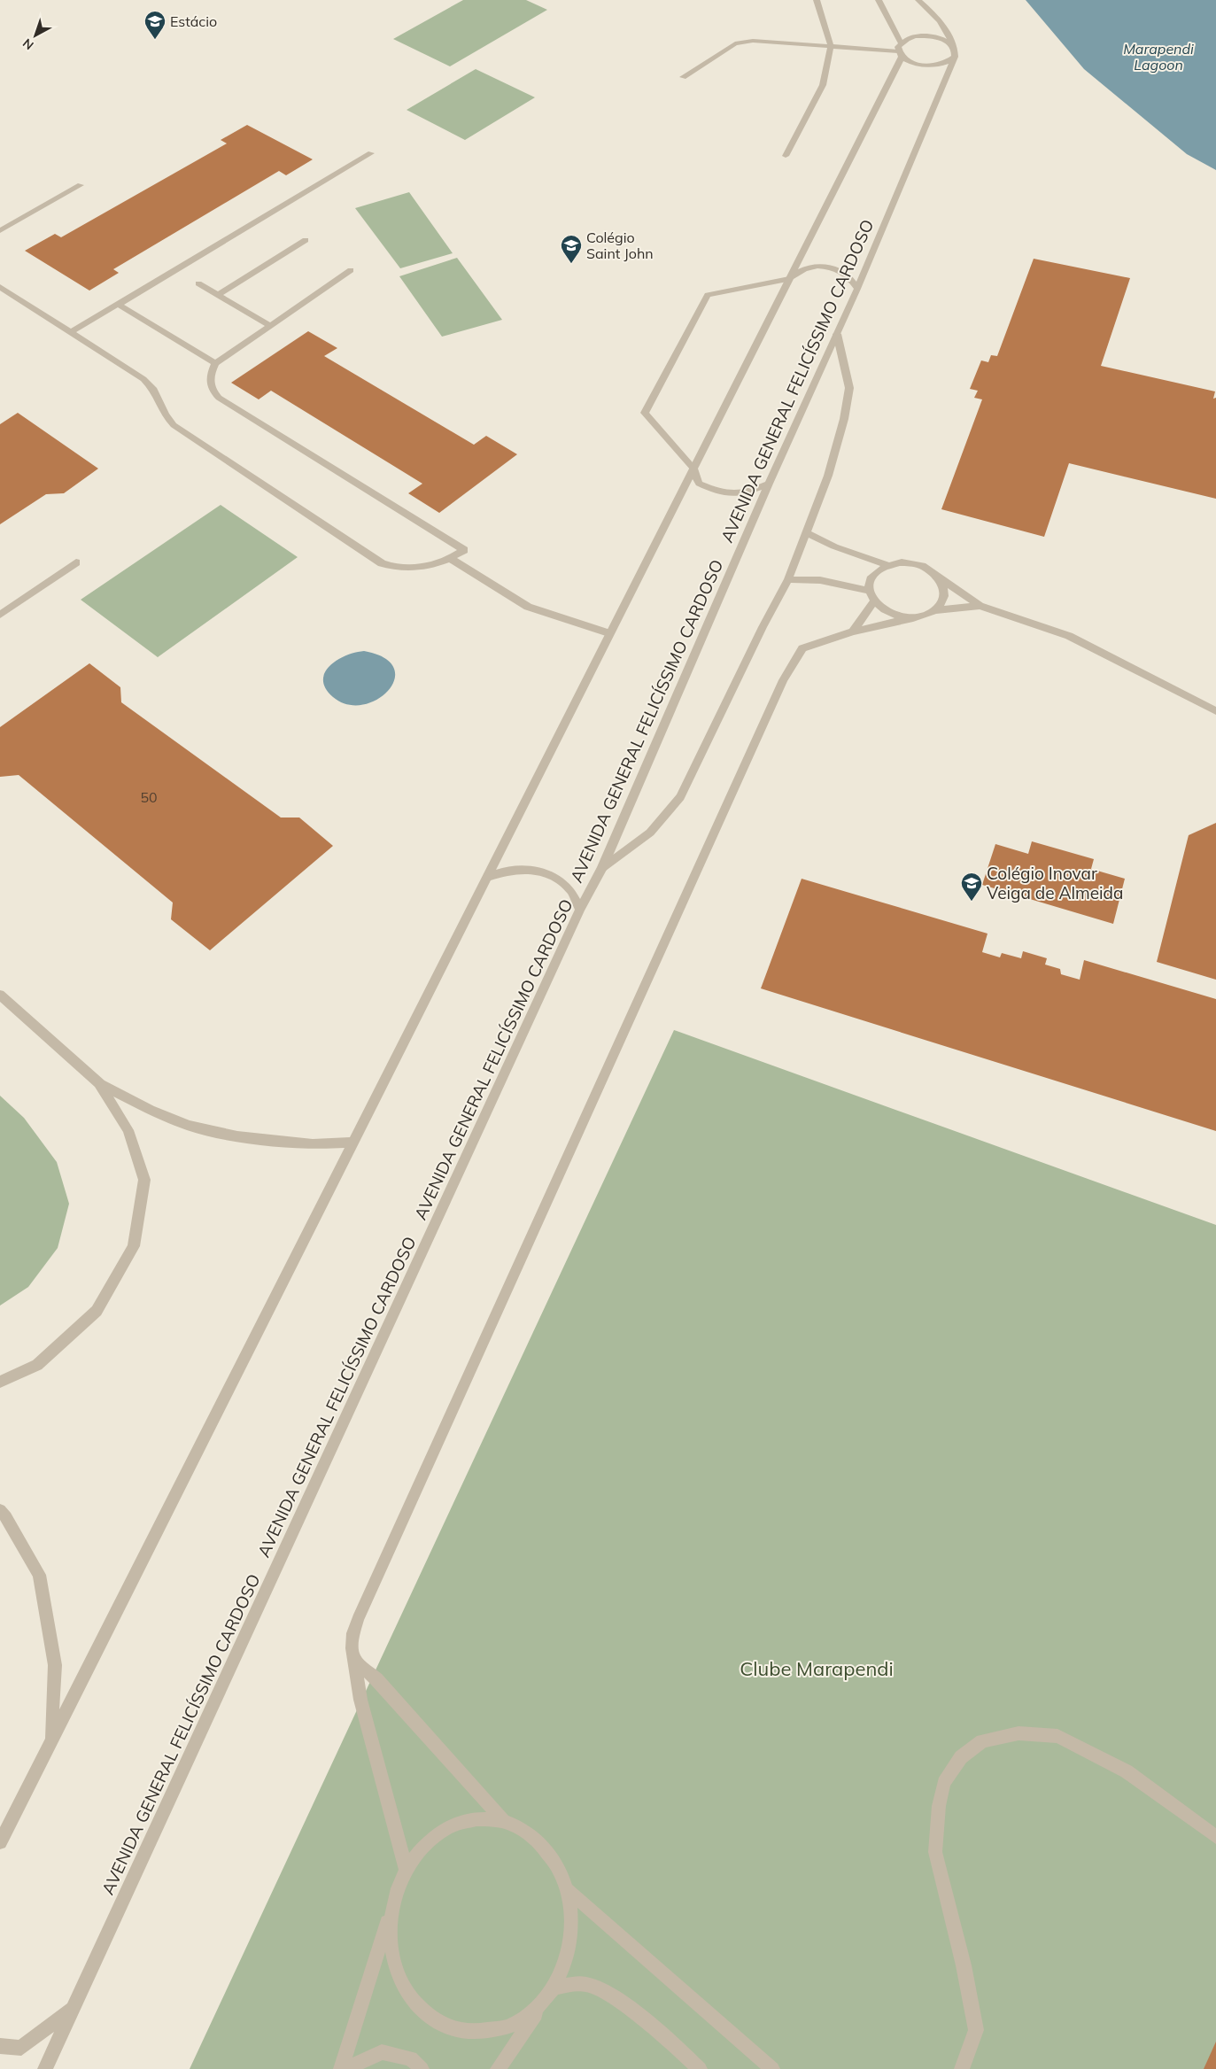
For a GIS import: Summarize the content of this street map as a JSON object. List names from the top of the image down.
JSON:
{
  "streets": {
    "street": ["AVENIDA GENERAL FELICÍSSIMO CARDOSO"]
  },
  "water": ["Marapendi Lagoon"],
  "parks": ["Clube Marapendi"],
  "places": {
    "school or university": ["Estácio", "Colégio Saint John", "Colégio Inovar Veiga de Almeida"]
  },
  "house_numbers": ["50"],
  "north": "bottom left"
}
